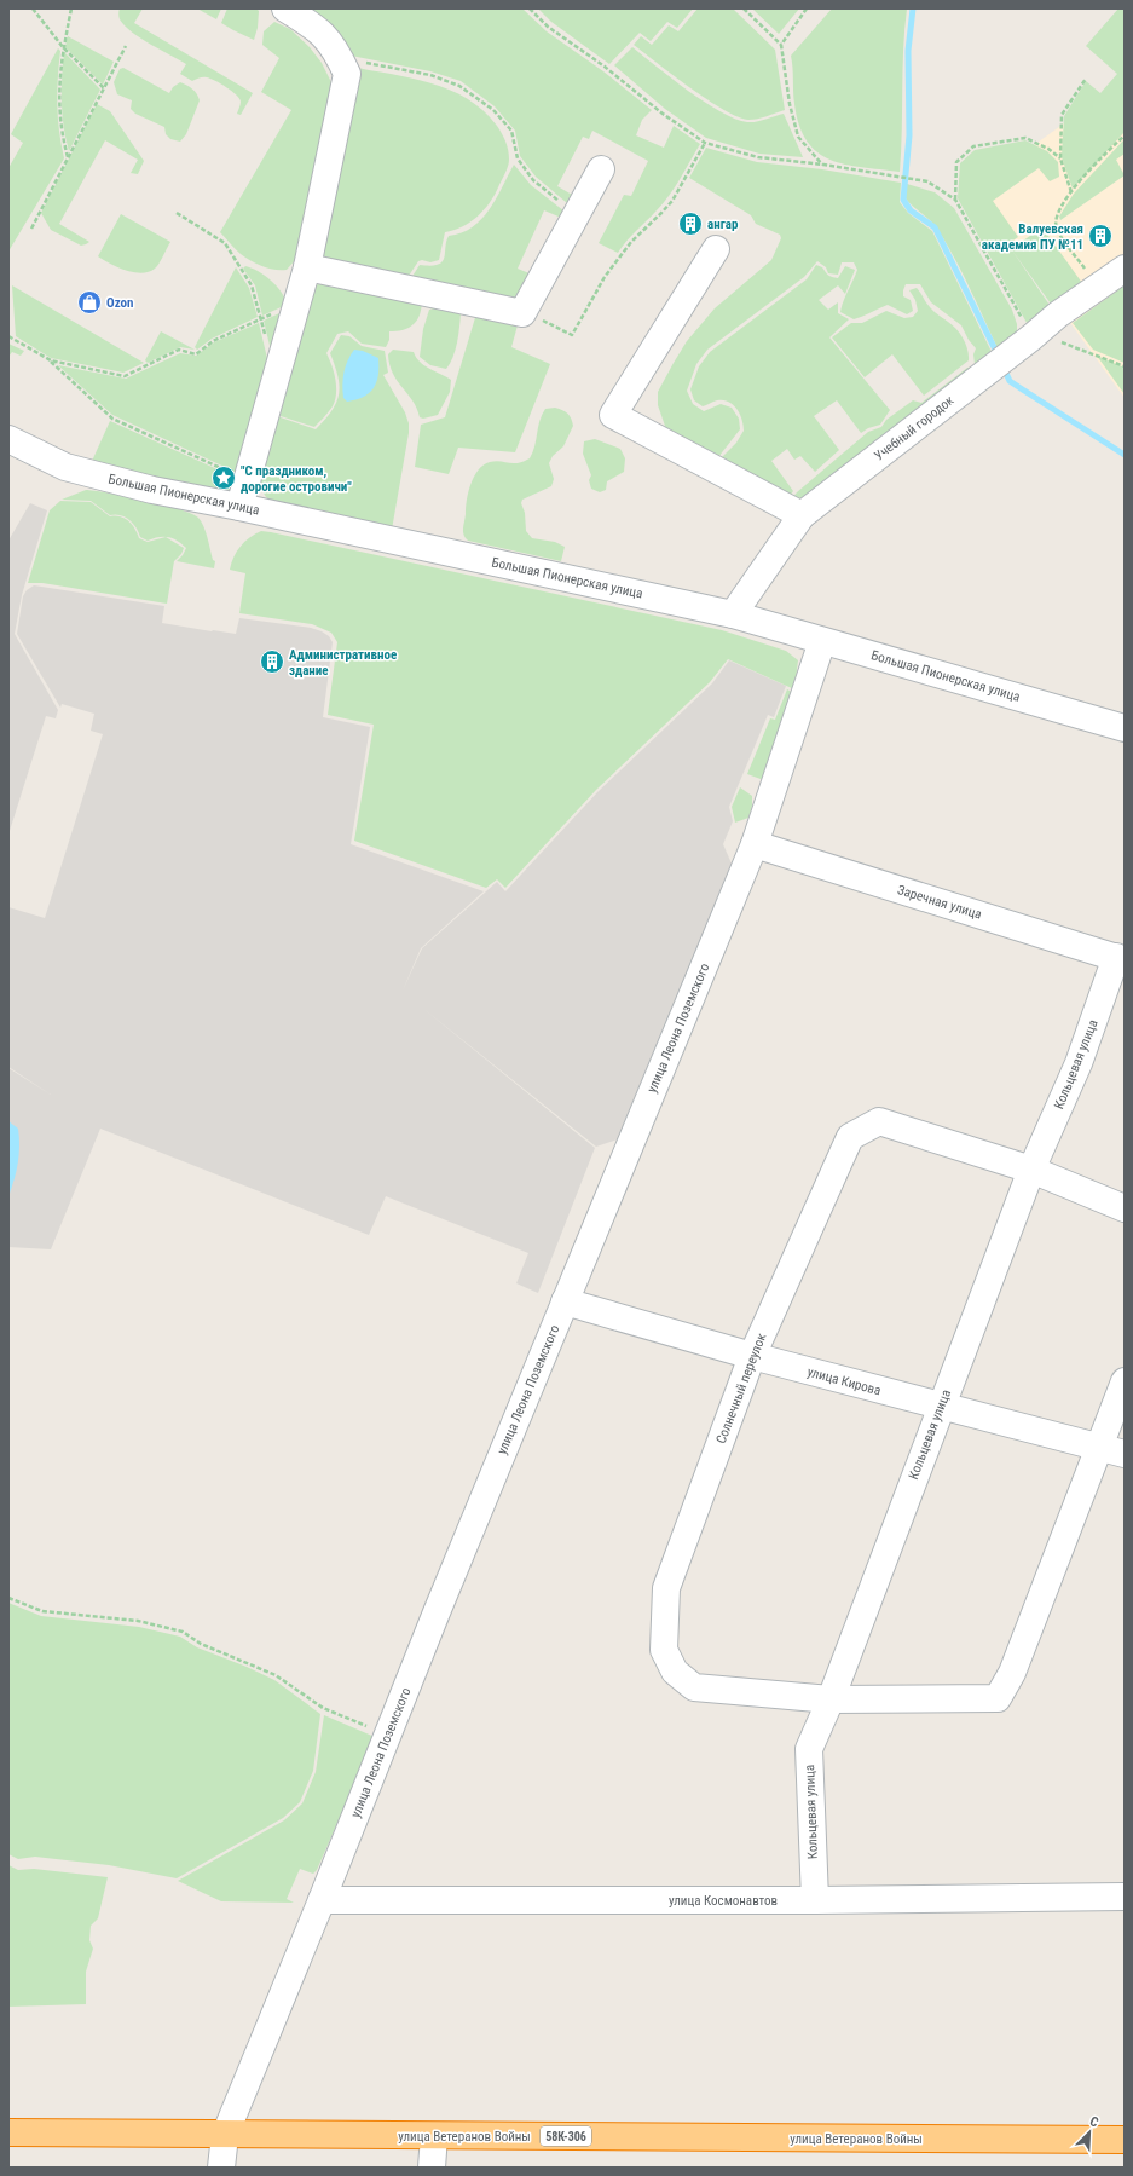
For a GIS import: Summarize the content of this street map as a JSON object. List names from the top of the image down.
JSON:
{
  "streets": {
    "highway": ["улица Ветеранов Войны", "58К-306"],
    "street": [
      "Учебный городок",
      "Большая Пионерская улица",
      "Заречная улица",
      "улица Леона Поземского",
      "Кольцевая улица",
      "улица Кирова",
      "Солнечный переулок",
      "улица Космонавтов"
    ]
  },
  "crossings": [
    ["Учебный городок", "Большая Пионерская улица"],
    ["Большая Пионерская улица", "улица Леона Поземского"],
    ["Заречная улица", "улица Леона Поземского"],
    ["Заречная улица", "Кольцевая улица"],
    ["улица Леона Поземского", "улица Кирова"],
    ["улица Леона Поземского", "улица Космонавтов"],
    ["улица Леона Поземского", "улица Ветеранов Войны"],
    ["Кольцевая улица", "улица Кирова"],
    ["Кольцевая улица", "Солнечный переулок"],
    ["Кольцевая улица", "улица Космонавтов"],
    ["улица Кирова", "Солнечный переулок"]
  ],
  "places": {
    "building": ["ангар", "Валуевская академия ПУ №11", "Административное здание"],
    "shop": ["Ozon"],
    "place": ["\"С праздником, дорогие островичи\""]
  },
  "north": "top right"
}
